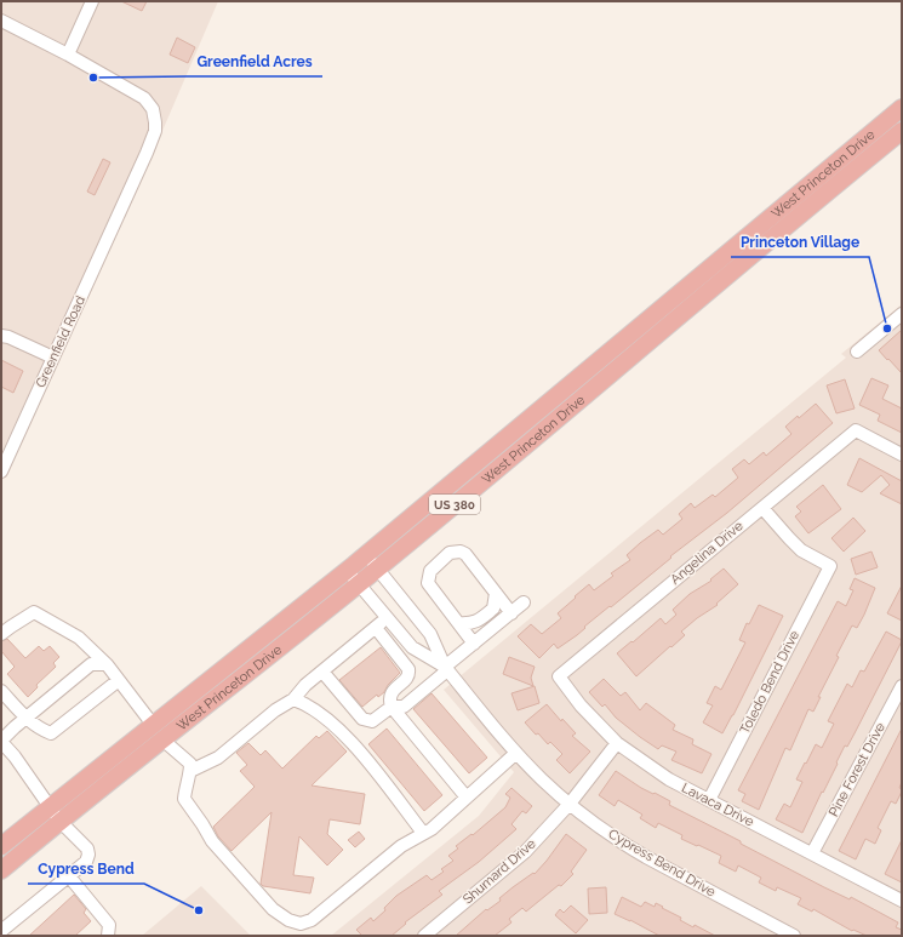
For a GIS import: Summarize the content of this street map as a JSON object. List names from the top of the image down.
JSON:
{
  "streets": {
    "highway": ["West Princeton Drive", "US 380"],
    "street": [
      "Greenfield Road",
      "Angelina Drive",
      "Toledo Bend Drive",
      "Pine Forest Drive",
      "Lavaca Drive",
      "Cypress Bend Drive",
      "Shumard Drive"
    ]
  },
  "crossings": [
    ["West Princeton Drive", "Cypress Bend Drive"],
    ["Angelina Drive", "Toledo Bend Drive"],
    ["Angelina Drive", "Lavaca Drive"],
    ["Toledo Bend Drive", "Lavaca Drive"],
    ["Pine Forest Drive", "Lavaca Drive"],
    ["Lavaca Drive", "Shumard Drive"],
    ["Cypress Bend Drive", "Shumard Drive"]
  ],
  "places": ["Greenfield Acres", "Princeton Village", "Cypress Bend"]
}
